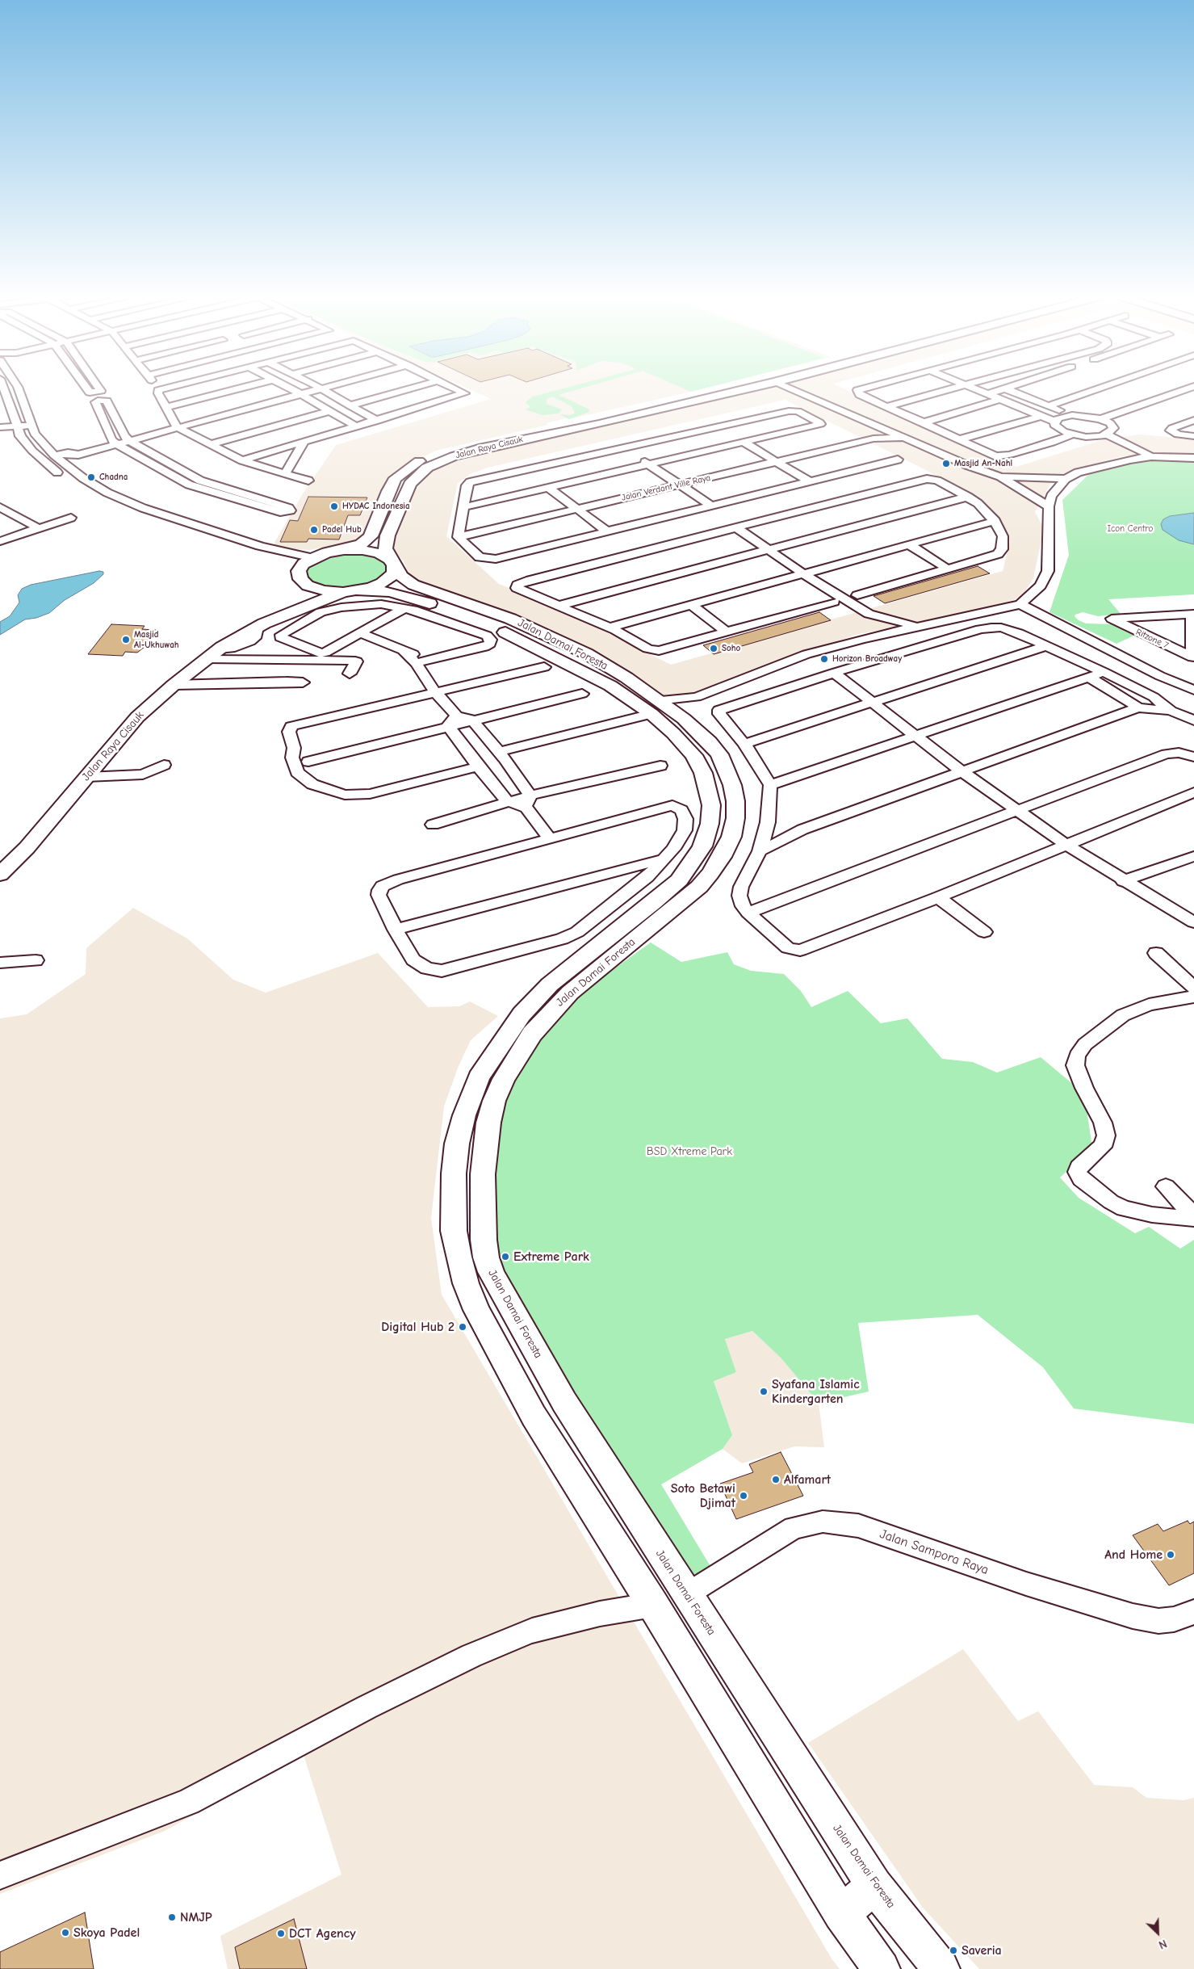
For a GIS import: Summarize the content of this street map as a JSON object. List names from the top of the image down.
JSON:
{
  "streets": {
    "main road": ["Jalan Raya Cisauk", "Jalan Damai Foresta"],
    "street": ["Jalan Verdant Ville Raya", "Ritzone 7", "Jalan Sampora Raya"]
  },
  "crossings": [
    ["Jalan Raya Cisauk", "Jalan Damai Foresta"],
    ["Jalan Damai Foresta", "Jalan Sampora Raya"]
  ],
  "parks": ["Icon Centro", "BSD Xtreme Park"],
  "places": [
    "Masjid An-Nahl",
    "Chadna",
    "HYDAC Indonesia",
    "Padel Hub",
    "Masjid Al-Ukhuwah",
    "Soho",
    "Horizon Broadway",
    "Extreme Park",
    "Digital Hub 2",
    "Syafana Islamic Kindergarten",
    "Alfamart",
    "Soto Betawi Djimat",
    "And Home",
    "NMJP",
    "Skoya Padel",
    "DCT Agency",
    "Saveria"
  ],
  "north": "bottom right"
}
